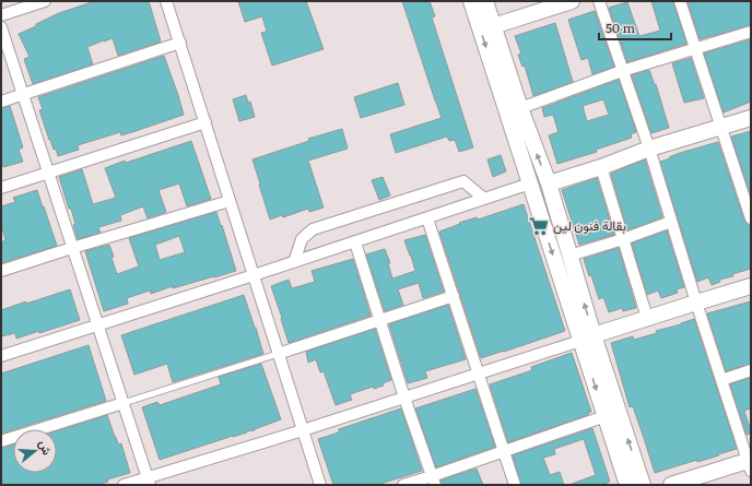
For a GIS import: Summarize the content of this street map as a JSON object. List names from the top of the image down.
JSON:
{
  "places": {
    "supermarket": ["بقالة فنون لين"]
  },
  "scale_bar": "50 m",
  "north": "right"
}
